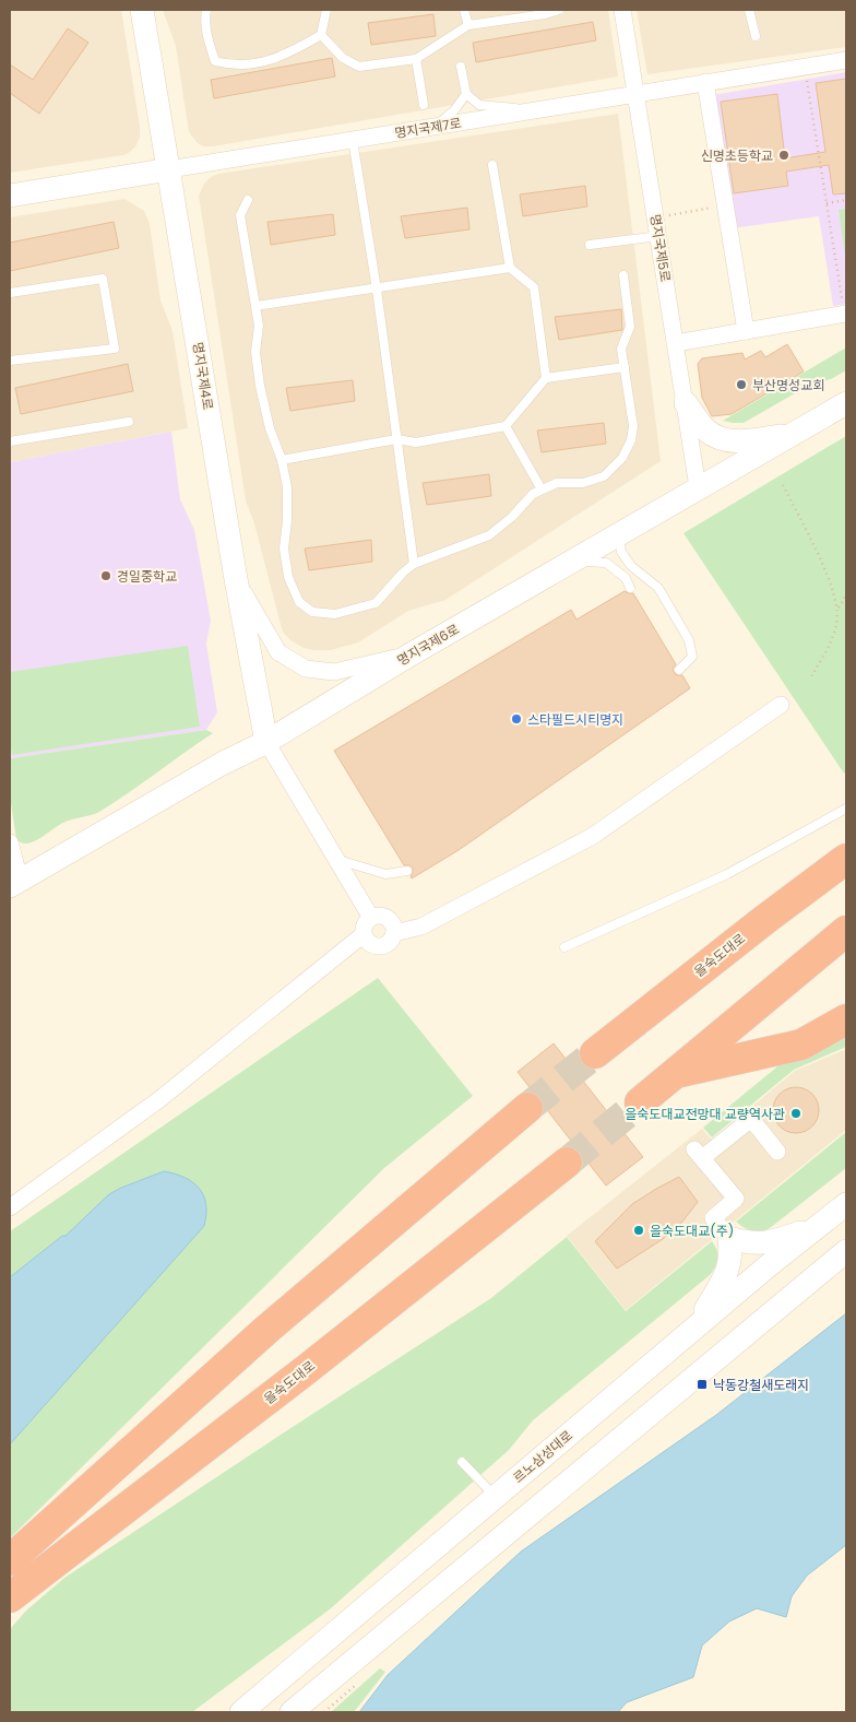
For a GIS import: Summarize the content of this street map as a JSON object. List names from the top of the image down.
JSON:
{
  "streets": {
    "highway": ["을숙도대로"],
    "street": [
      "명지국제7로",
      "명지국제5로",
      "명지국제4로",
      "명지국제6로",
      "르노삼성대로"
    ]
  },
  "crossings": [
    ["명지국제7로", "명지국제5로"],
    ["명지국제7로", "명지국제4로"],
    ["명지국제5로", "명지국제6로"],
    ["명지국제4로", "명지국제6로"]
  ],
  "places": {
    "other": [
      "신명초등학교",
      "부산명성교회",
      "경일중학교",
      "스타필드시티명지",
      "을숙도대교전망대 교량역사관",
      "을숙도대교(주)"
    ],
    "transit": ["낙동강철새도래지"]
  }
}
